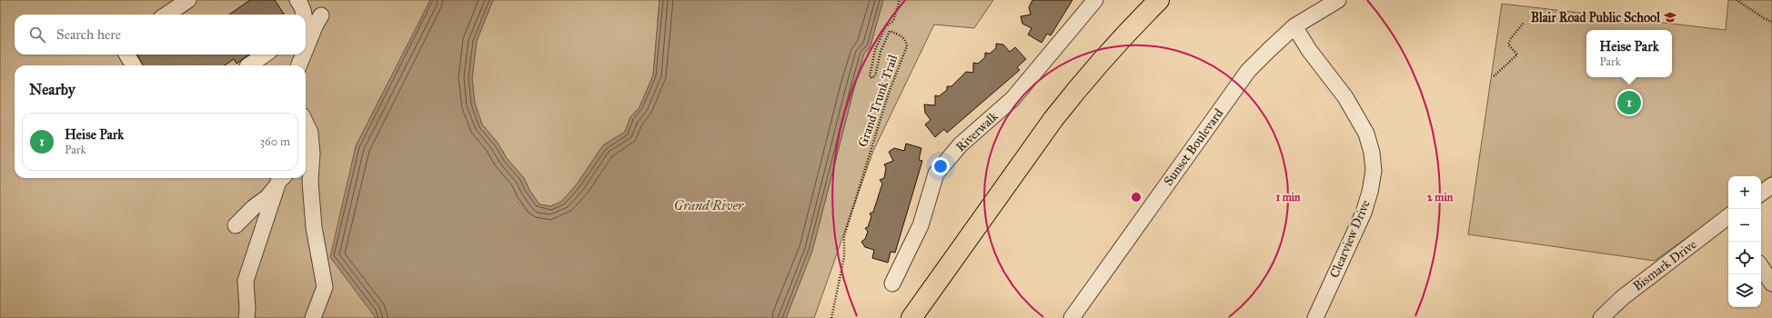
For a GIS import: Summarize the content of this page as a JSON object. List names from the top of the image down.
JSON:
{
  "streets": {
    "street": [
      "Riverwalk",
      "Sunset Boulevard",
      "Clearview Drive",
      "Bismark Drive"
    ],
    "path": ["Grand Trunk Trail"]
  },
  "crossings": [
    ["Sunset Boulevard", "Clearview Drive"]
  ],
  "water": ["Grand River"],
  "places": {
    "school or university": ["Blair Road Public School"]
  },
  "page": {
    "search": "Search here",
    "popup": ["Heise Park", "Park"],
    "heading": "Nearby",
    "pins": "1",
    "list": [
      {
        "mark": "1",
        "name": "Heise Park",
        "note": "Park",
        "value": "360 m"
      }
    ],
    "map_buttons": ["+", "−"]
  },
  "rings": ["1 min", "2 min"]
}
